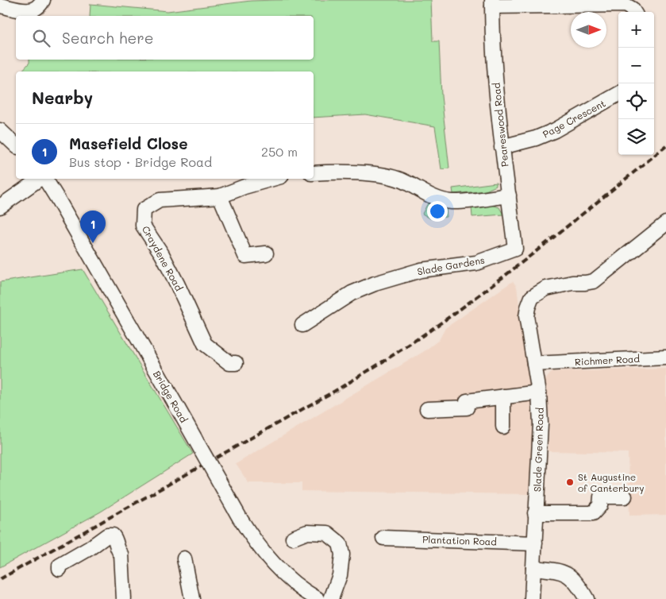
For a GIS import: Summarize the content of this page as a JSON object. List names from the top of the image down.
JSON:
{
  "streets": {
    "street": [
      "Page Crescent",
      "Peareswood Road",
      "Craydene Road",
      "Slade Gardens",
      "Richmer Road",
      "Bridge Road",
      "Slade Green Road",
      "Plantation Road"
    ]
  },
  "crossings": [
    ["Page Crescent", "Peareswood Road"],
    ["Peareswood Road", "Slade Gardens"],
    ["Richmer Road", "Slade Green Road"],
    ["Slade Green Road", "Plantation Road"]
  ],
  "places": ["St Augustine of Canterbury"],
  "north": "right",
  "page": {
    "map_buttons": ["+", "−"],
    "search": "Search here",
    "heading": "Nearby",
    "list": [
      {
        "mark": "1",
        "name": "Masefield Close",
        "note": "Bus stop · Bridge Road",
        "value": "250 m"
      }
    ],
    "pins": "1"
  }
}
